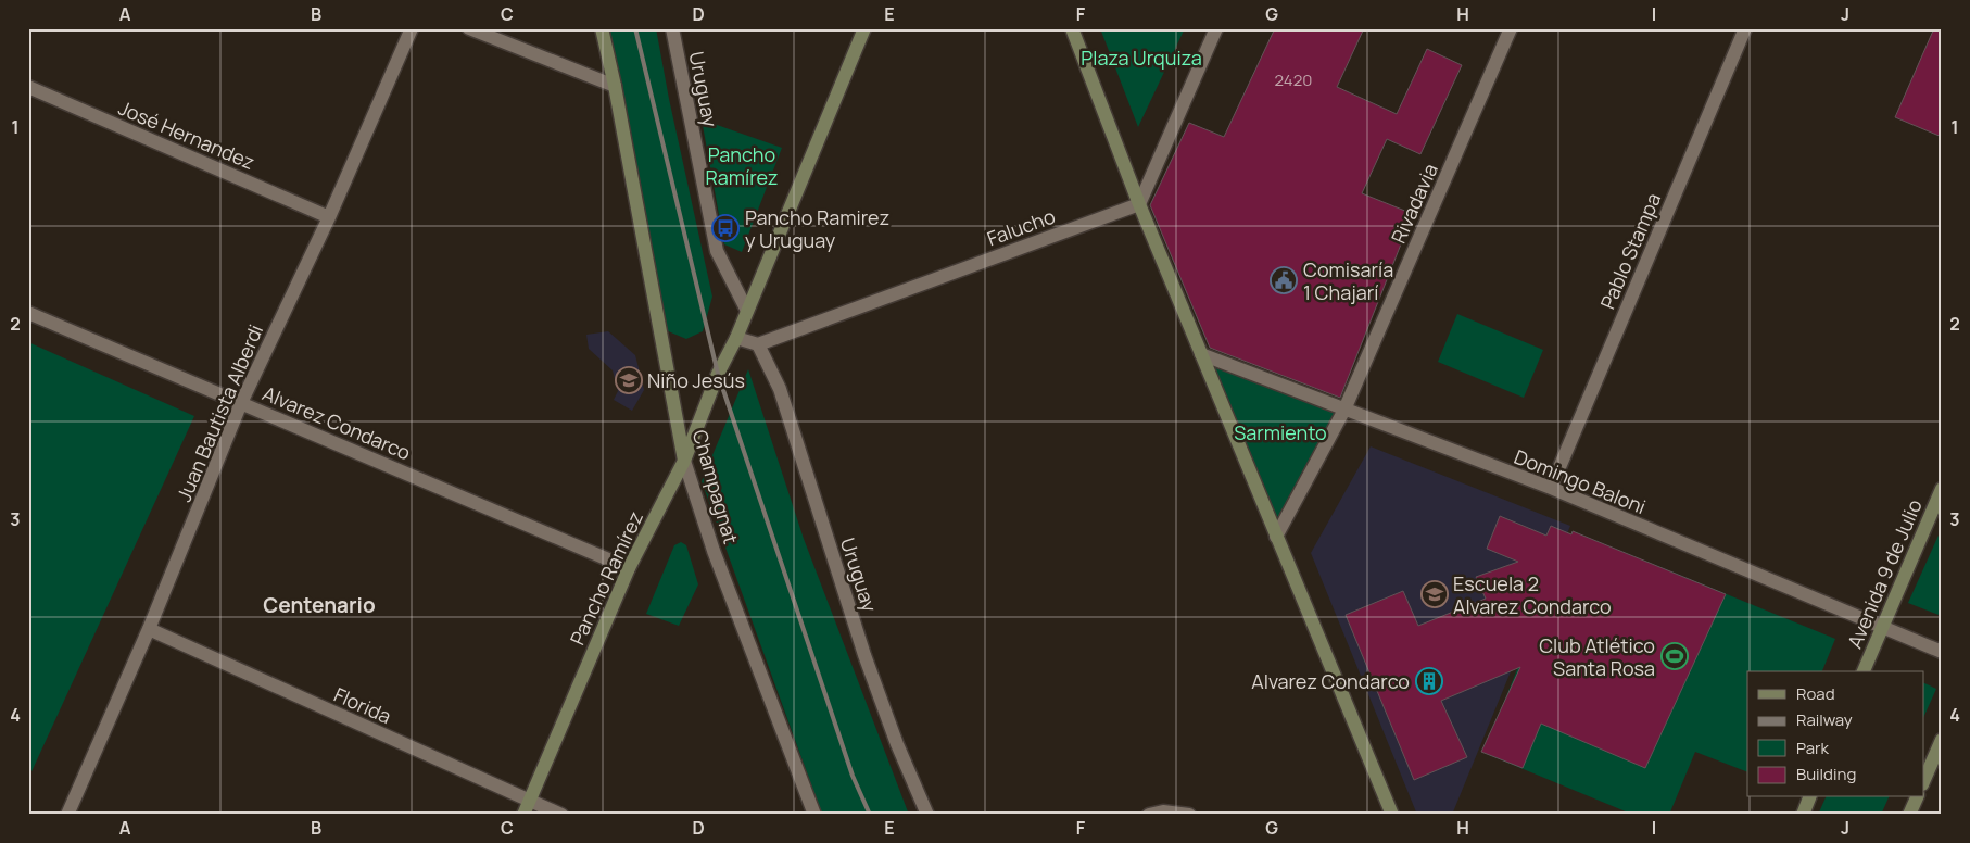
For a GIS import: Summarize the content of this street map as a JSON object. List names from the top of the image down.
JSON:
{
  "streets": {
    "street": [
      "Uruguay",
      "José Hernandez",
      "Rivadavia",
      "Falucho",
      "Pablo Stampa",
      "Juan Bautista Alberdi",
      "Alvarez Condarco",
      "Domingo Baloni",
      "Champagnat",
      "Avenida 9 de Julio",
      "Pancho Ramírez",
      "Florida"
    ]
  },
  "crossings": [
    ["Uruguay", "Falucho"],
    ["Uruguay", "Pancho Ramírez"],
    ["José Hernandez", "Juan Bautista Alberdi"],
    ["Rivadavia", "Domingo Baloni"],
    ["Pablo Stampa", "Domingo Baloni"],
    ["Juan Bautista Alberdi", "Alvarez Condarco"],
    ["Juan Bautista Alberdi", "Florida"],
    ["Alvarez Condarco", "Pancho Ramírez"],
    ["Domingo Baloni", "Avenida 9 de Julio"],
    ["Champagnat", "Pancho Ramírez"],
    ["Pancho Ramírez", "Florida"]
  ],
  "districts": ["Centenario"],
  "parks": ["Plaza Urquiza", "Pancho Ramírez", "Sarmiento"],
  "places": {
    "bus stop": ["Pancho Ramirez y Uruguay"],
    "public building": ["Comisaría 1 Chajarí"],
    "school or university": ["Niño Jesús", "Escuela 2 Alvarez Condarco"],
    "sports": ["Club Atlético Santa Rosa"],
    "building": ["Alvarez Condarco"]
  },
  "house_numbers": ["2420"],
  "legend": [
    "Road",
    "Railway",
    "Park",
    "Building"
  ],
  "grid": {
    "columns": [
      "A",
      "B",
      "C",
      "D",
      "E",
      "F",
      "G",
      "H",
      "I",
      "J"
    ],
    "rows": [
      "1",
      "2",
      "3",
      "4"
    ]
  }
}
